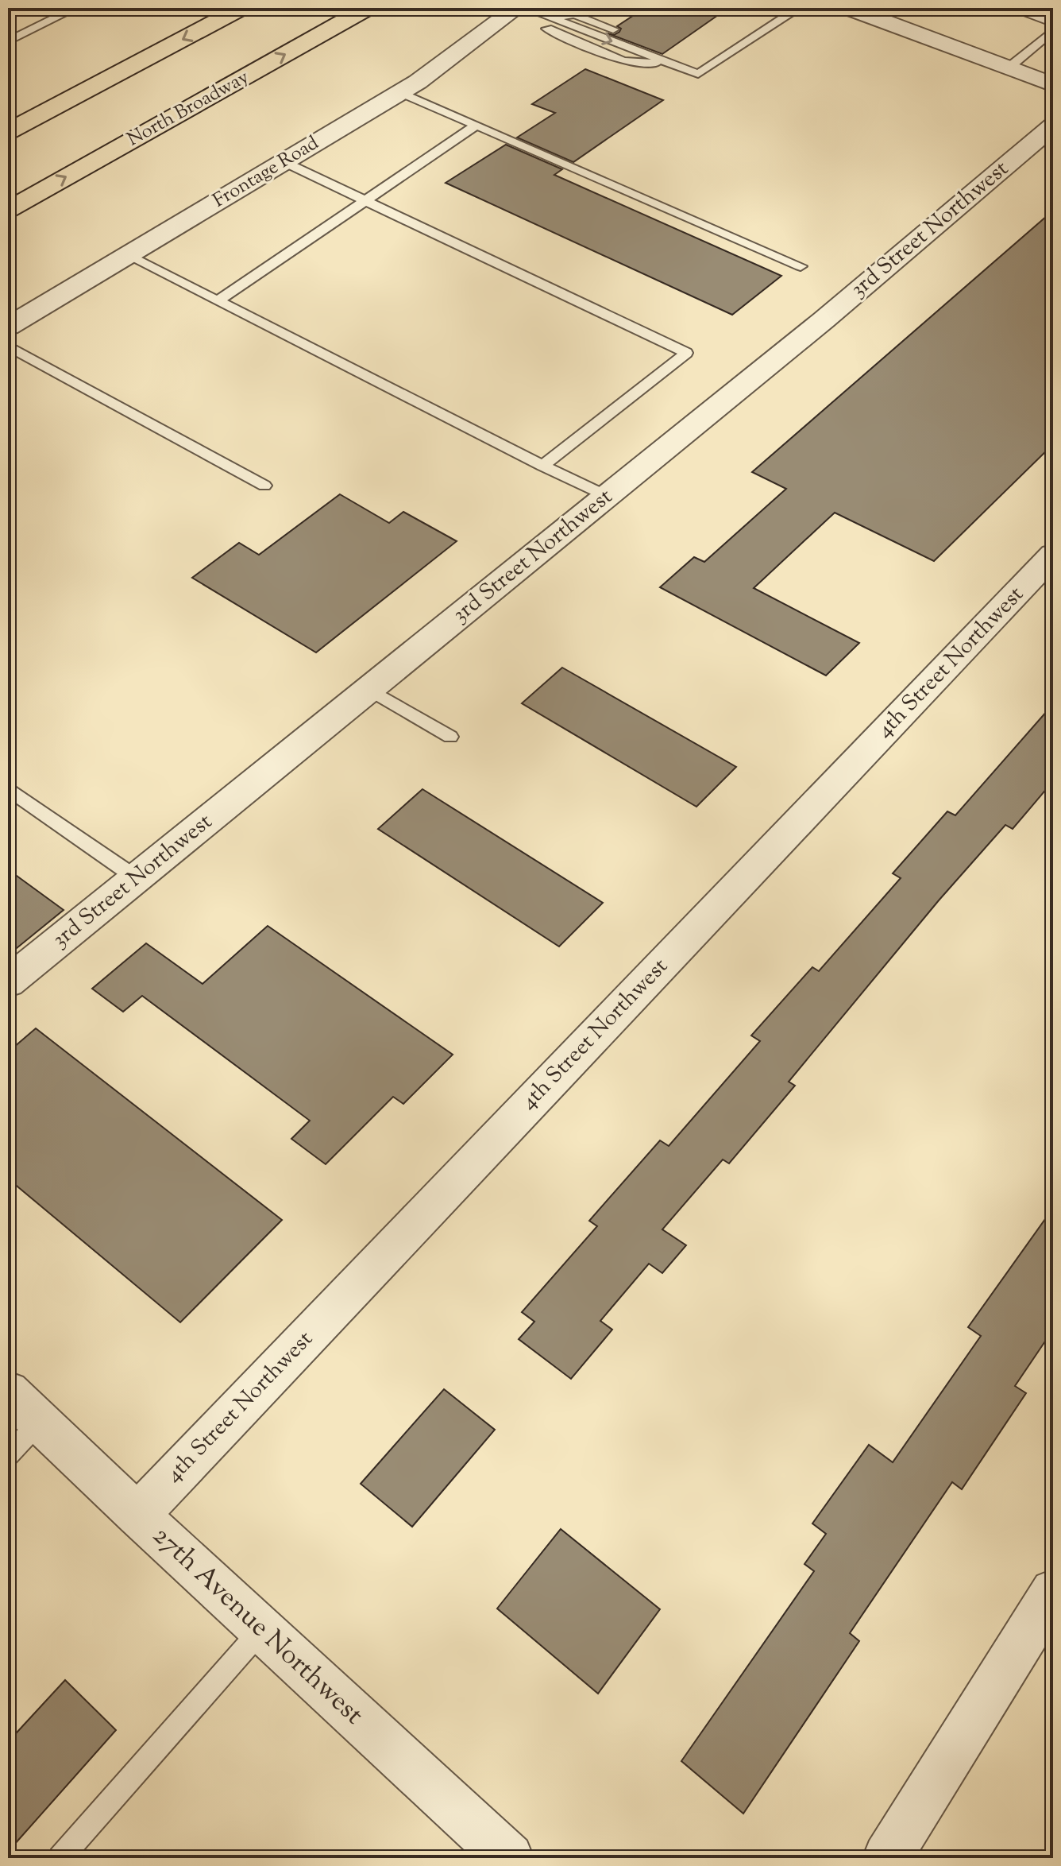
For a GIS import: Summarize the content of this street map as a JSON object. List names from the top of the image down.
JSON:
{
  "streets": {
    "main road": ["North Broadway"],
    "street": [
      "Frontage Road",
      "3rd Street Northwest",
      "4th Street Northwest",
      "27th Avenue Northwest"
    ]
  },
  "crossings": [
    ["4th Street Northwest", "27th Avenue Northwest"]
  ]
}
